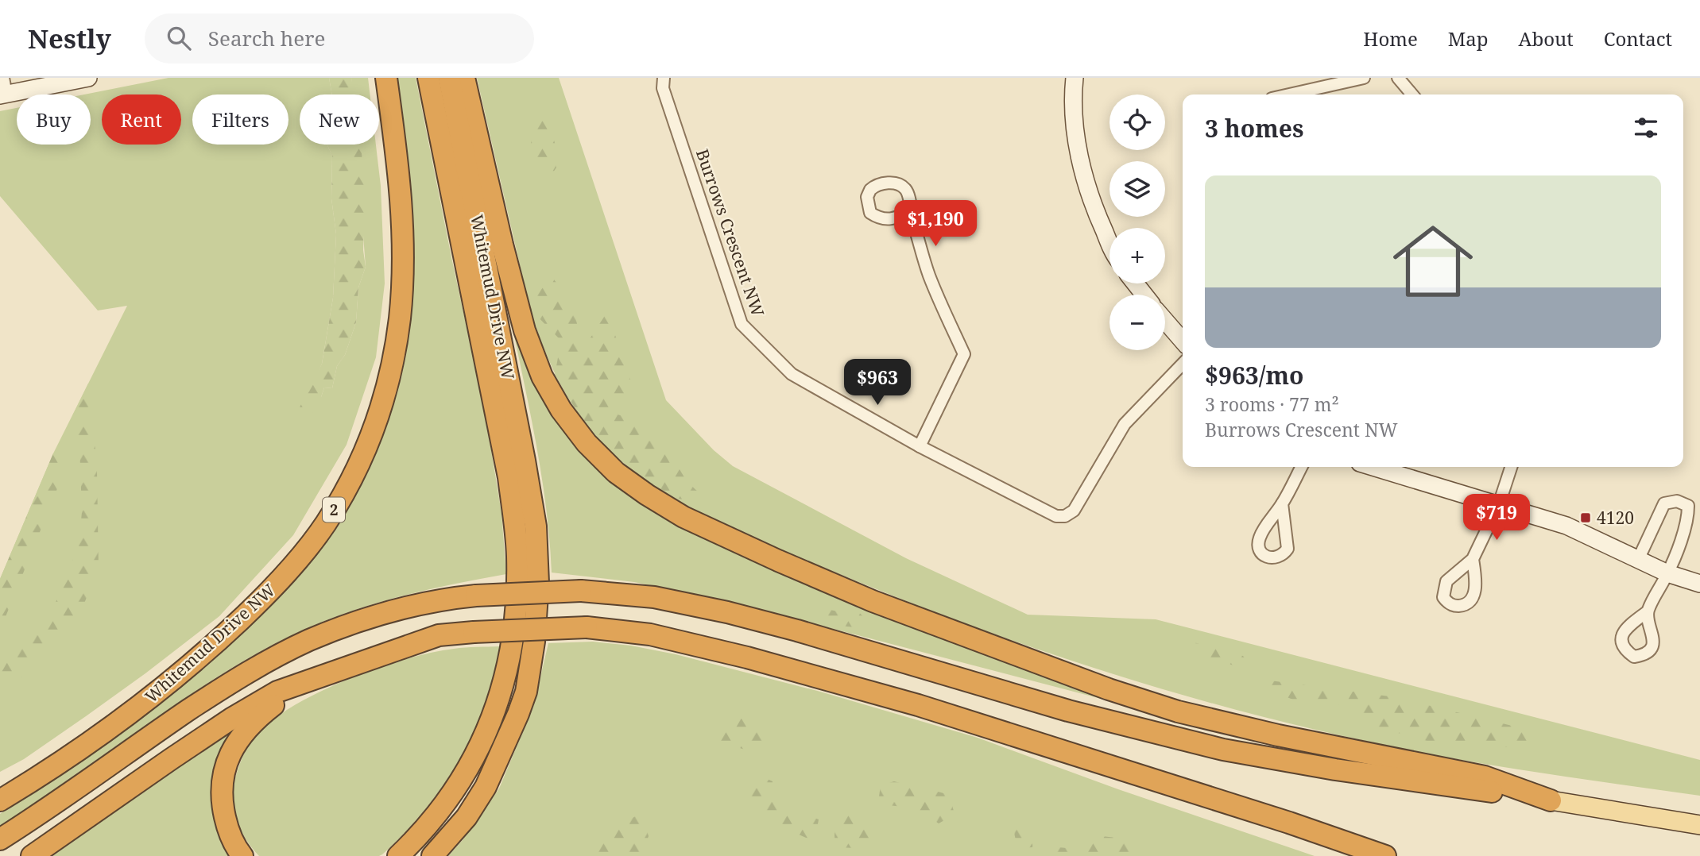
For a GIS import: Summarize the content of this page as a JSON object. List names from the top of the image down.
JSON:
{
  "streets": {
    "highway": ["Whitemud Drive NW", "2"],
    "street": ["Burrows Crescent NW"]
  },
  "places": {
    "transit": ["4120"]
  },
  "page": {
    "header": "Nestly",
    "search": "Search here",
    "nav": [
      "Home",
      "Map",
      "About",
      "Contact"
    ],
    "map_buttons": ["+", "−"],
    "chip": [
      "Buy",
      "Rent",
      "Filters",
      "New"
    ],
    "heading": "3 homes",
    "list": [
      {
        "name": "$963/mo",
        "note": "3 rooms · 77 m² · Burrows Crescent NW"
      }
    ],
    "price": ["$1,190", "$963", "$719"]
  }
}
